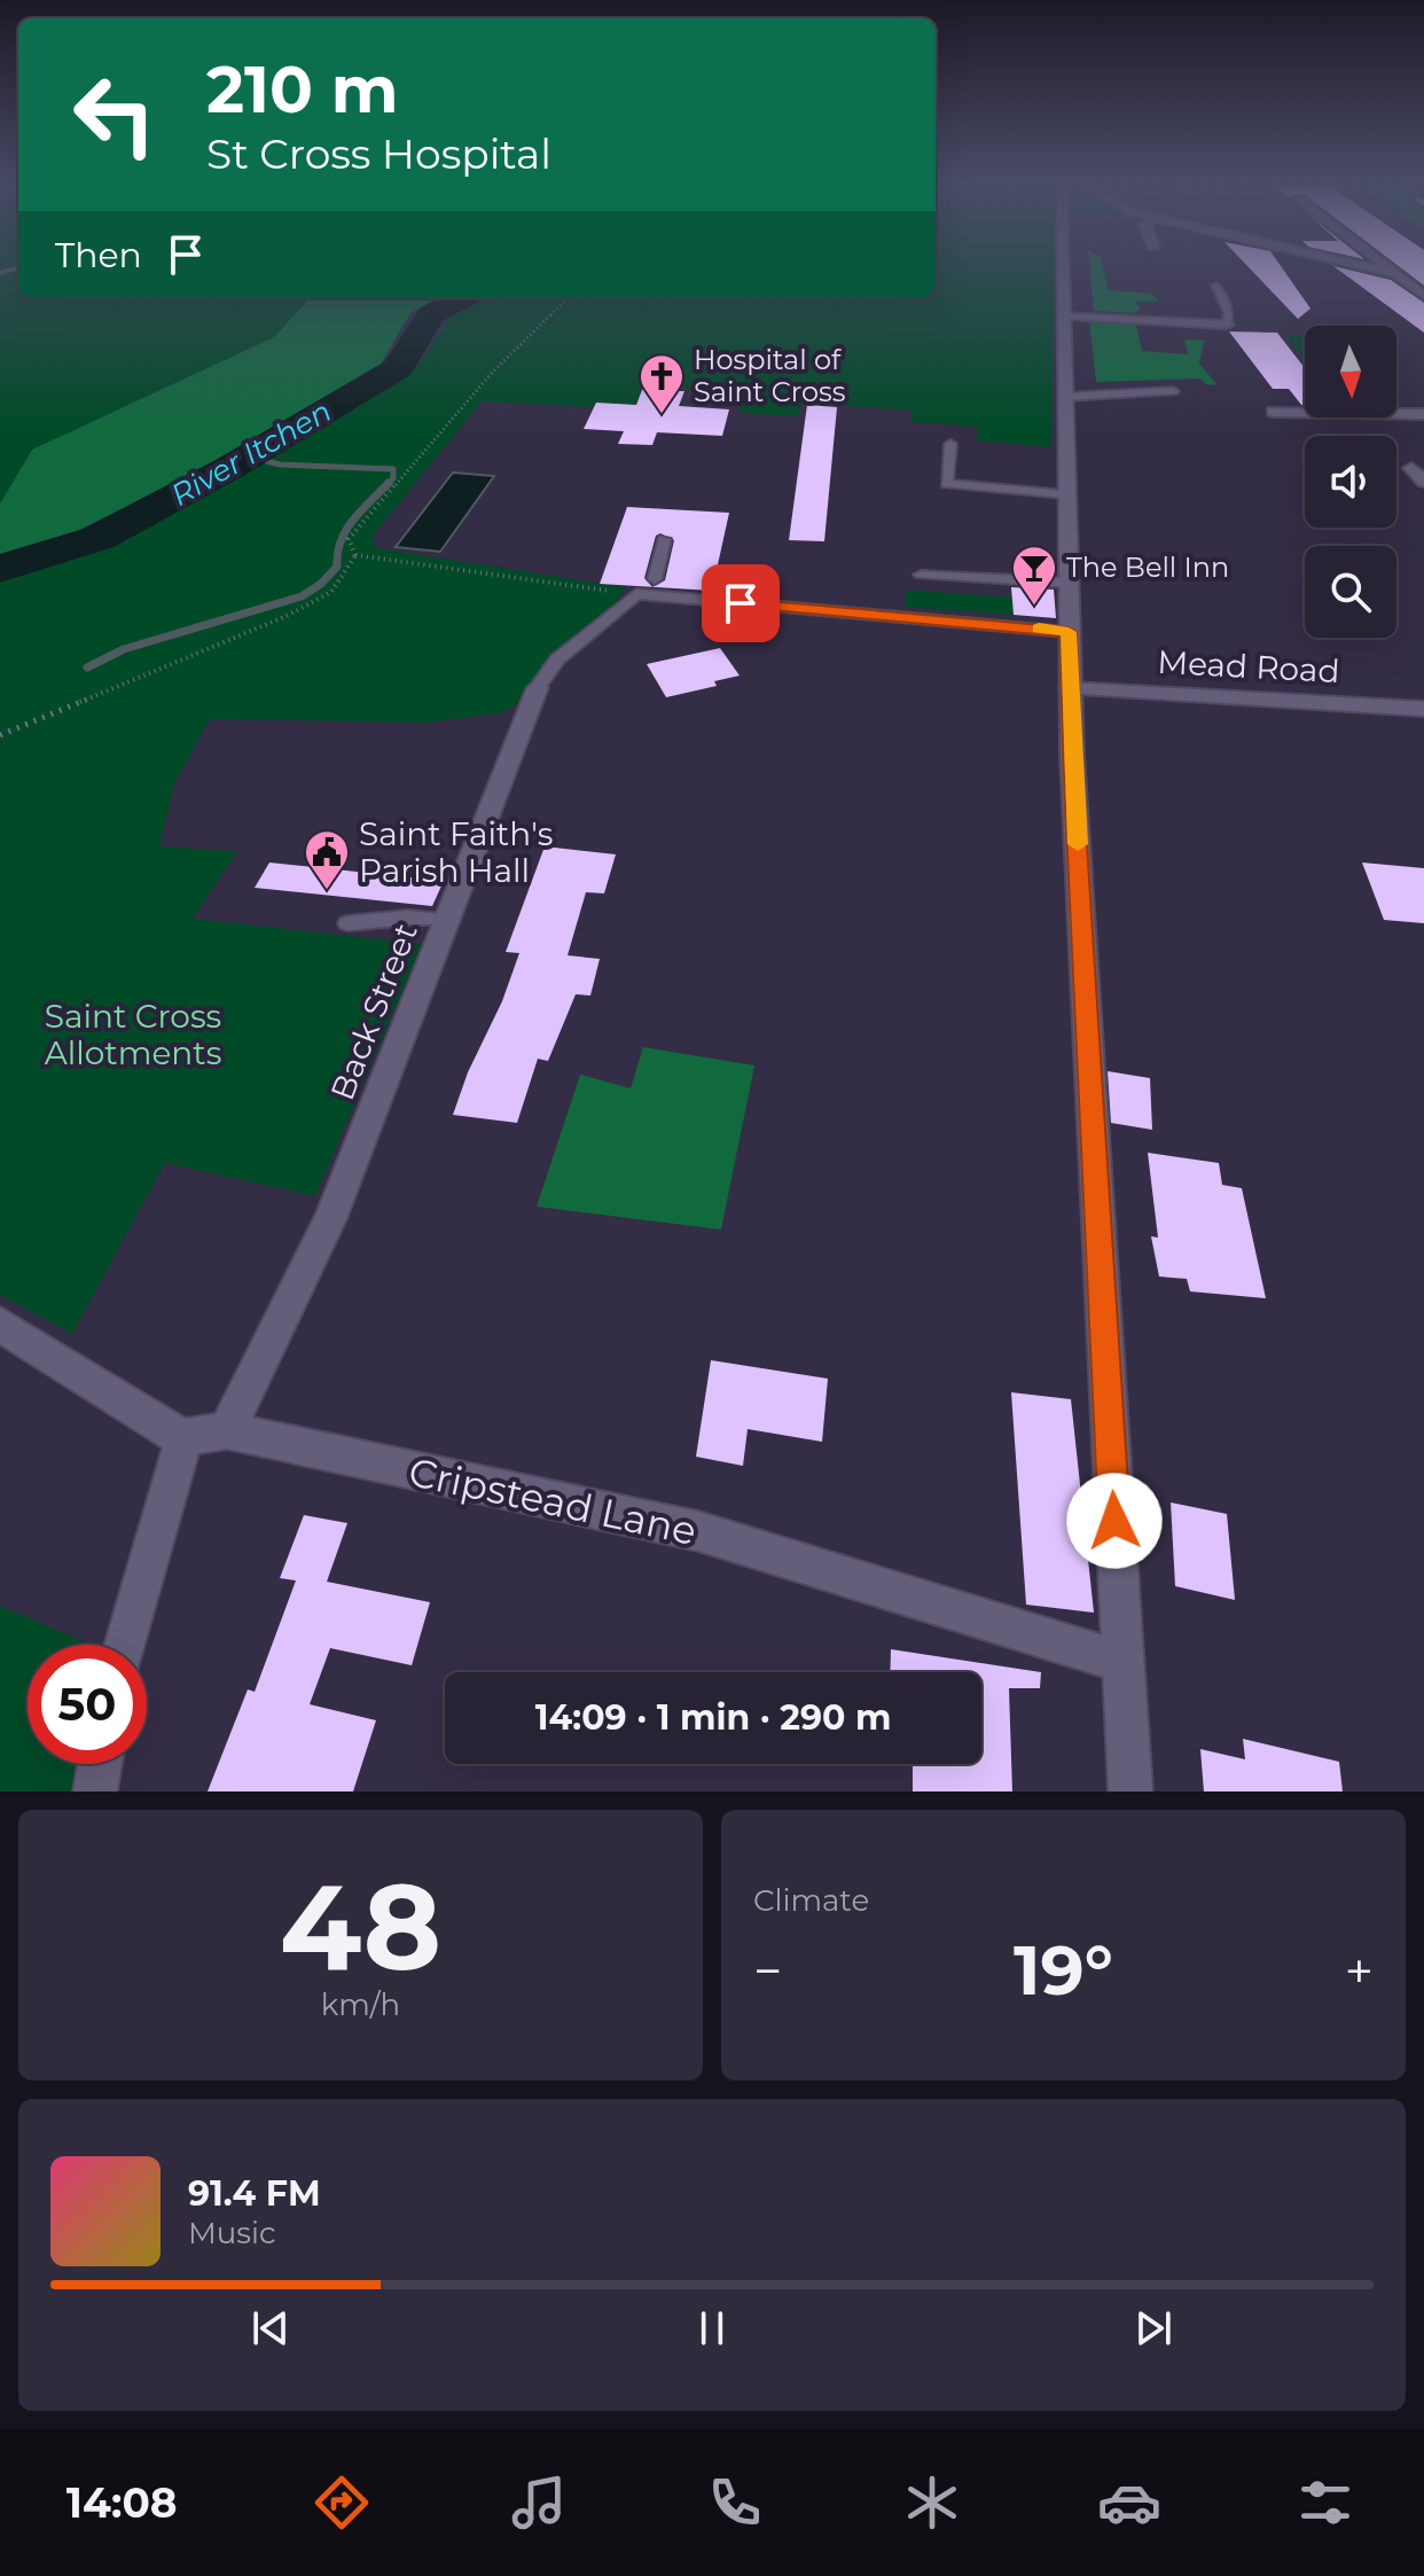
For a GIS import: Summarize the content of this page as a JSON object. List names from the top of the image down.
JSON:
{
  "streets": {
    "street": ["Mead Road", "Back Street", "Cripstead Lane"]
  },
  "crossings": [
    ["Back Street", "Cripstead Lane"]
  ],
  "water": ["River Itchen"],
  "parks": ["Saint Cross Allotments"],
  "places": {
    "church": ["Hospital of Saint Cross"],
    "bar": ["The Bell Inn"],
    "public building": ["Saint Faith's Parish Hall"]
  },
  "north": "bottom",
  "page": {
    "turn": ["210 m", "St Cross Hospital"],
    "then": "Then",
    "limit": "50",
    "trip": "14:09 · 1 min · 290 m",
    "tile": [
      ["48", "km/h"],
      "Climate"
    ],
    "heat": ["−", "19°", "+"],
    "song": ["91.4 FM", "Music"],
    "tabs": "14:08"
  }
}
